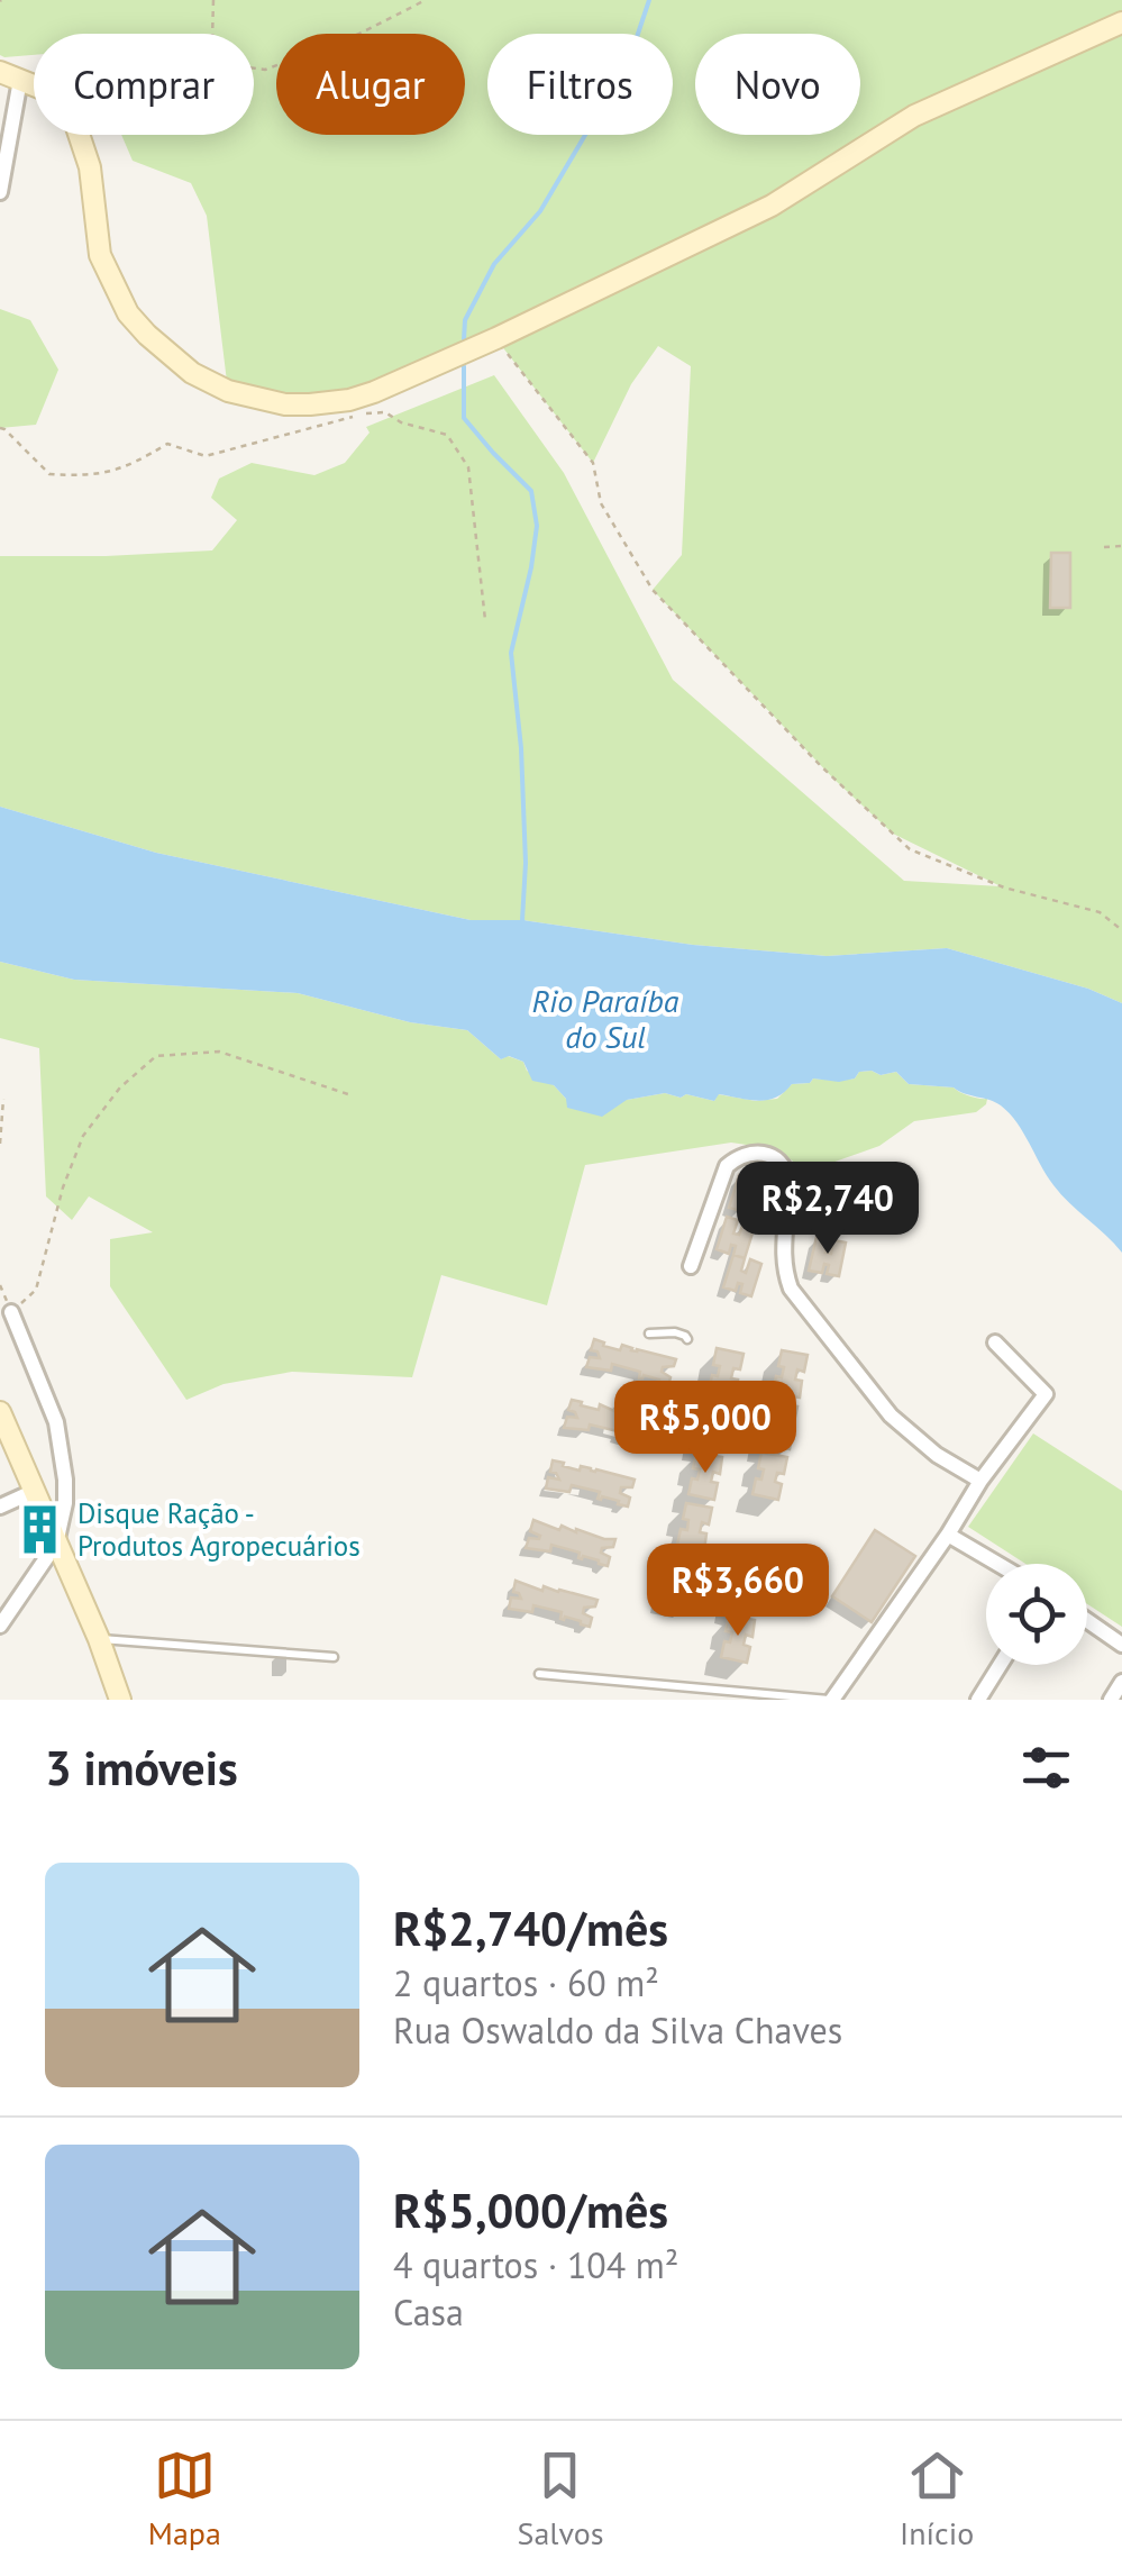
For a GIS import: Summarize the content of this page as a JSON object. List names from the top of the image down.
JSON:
{
  "water": ["Rio Paraíba do Sul"],
  "places": {
    "building": ["Disque Ração - Produtos Agropecuários"]
  },
  "page": {
    "chip": [
      "Comprar",
      "Alugar",
      "Filtros",
      "Novo"
    ],
    "price": ["R$2,740", "R$5,000", "R$3,660"],
    "heading": "3 imóveis",
    "list": [
      {
        "name": "R$2,740/mês",
        "note": "2 quartos · 60 m² · Rua Oswaldo da Silva Chaves"
      },
      {
        "name": "R$5,000/mês",
        "note": "4 quartos · 104 m² · Casa"
      }
    ],
    "tabs": ["Mapa", "Salvos", "Início"]
  }
}
